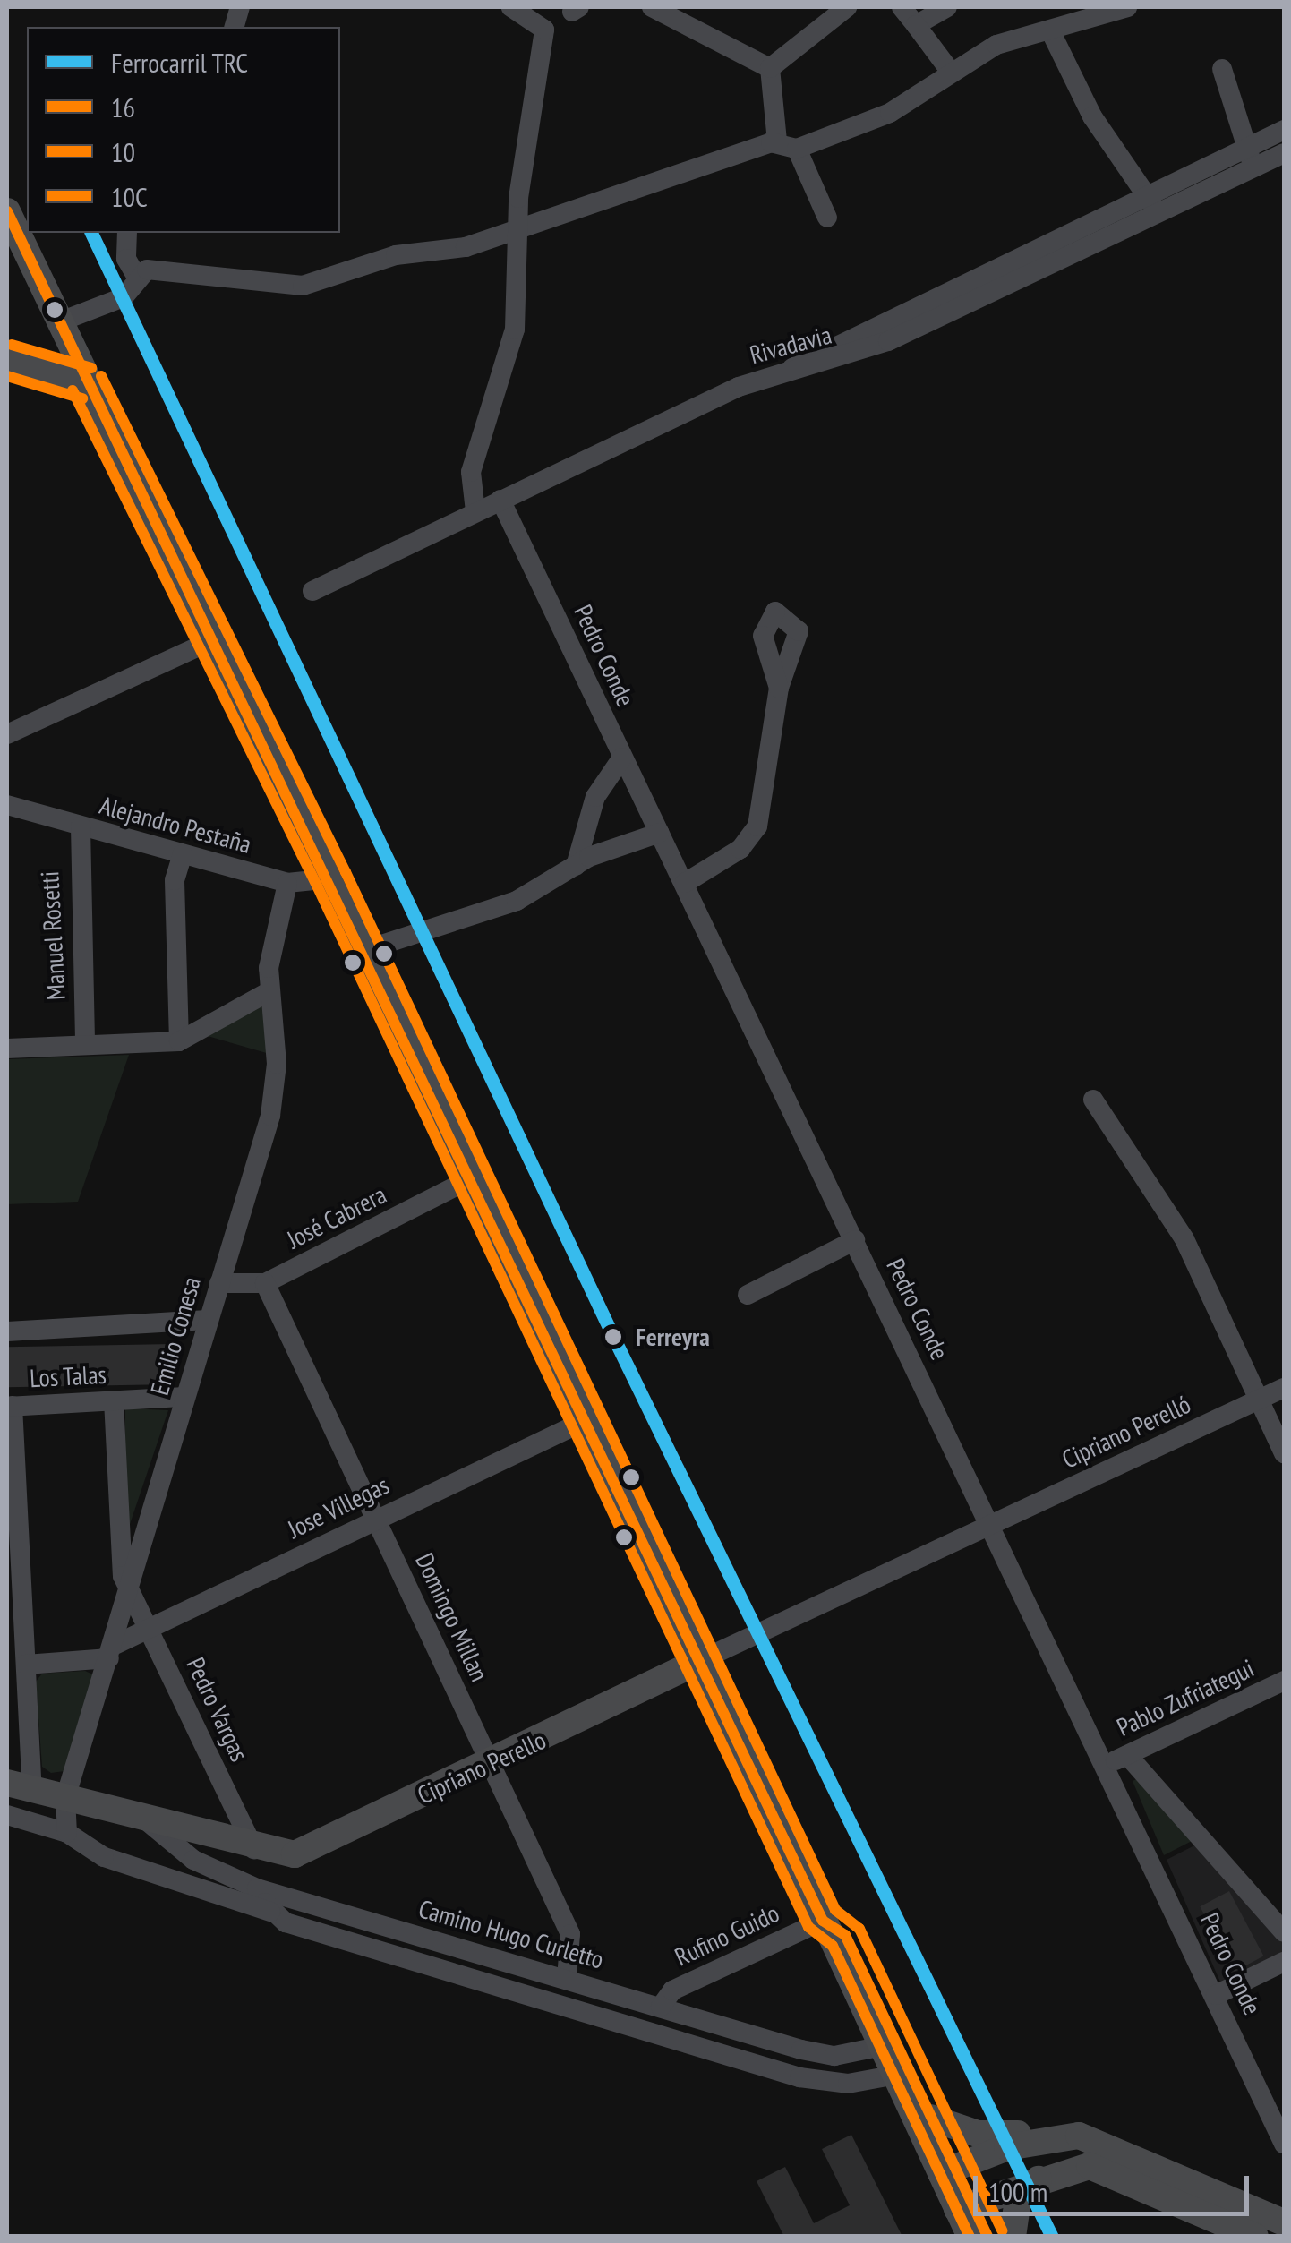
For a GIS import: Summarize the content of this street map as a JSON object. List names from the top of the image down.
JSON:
{
  "streets": {
    "main road": ["Cipriano Perello"],
    "street": [
      "Rivadavia",
      "Pedro Conde",
      "Alejandro Pestaña",
      "Manuel Rosetti",
      "José Cabrera",
      "Emilio Conesa",
      "Los Talas",
      "Cipriano Perelló",
      "Jose Villegas",
      "Domingo Millan",
      "Pablo Zufriategui",
      "Pedro Vargas",
      "Camino Hugo Curletto",
      "Rufino Guido"
    ]
  },
  "crossings": [
    ["Rivadavia", "Pedro Conde"],
    ["Pedro Conde", "Cipriano Perelló"],
    ["Pedro Conde", "Pablo Zufriategui"],
    ["Alejandro Pestaña", "Manuel Rosetti"],
    ["Alejandro Pestaña", "Emilio Conesa"],
    ["José Cabrera", "Emilio Conesa"],
    ["José Cabrera", "Domingo Millan"],
    ["Emilio Conesa", "Los Talas"],
    ["Emilio Conesa", "Jose Villegas"],
    ["Emilio Conesa", "Pedro Vargas"],
    ["Emilio Conesa", "Cipriano Perello"],
    ["Cipriano Perelló", "Cipriano Perello"],
    ["Jose Villegas", "Domingo Millan"],
    ["Jose Villegas", "Pedro Vargas"],
    ["Domingo Millan", "Cipriano Perello"],
    ["Domingo Millan", "Camino Hugo Curletto"],
    ["Pedro Vargas", "Cipriano Perello"],
    ["Cipriano Perello", "Camino Hugo Curletto"],
    ["Camino Hugo Curletto", "Rufino Guido"]
  ],
  "places": ["Ferreyra"],
  "lines": [
    "transit line 16",
    "rail line TRC",
    "transit line 10C",
    "transit line 10"
  ],
  "legend": [
    "Ferrocarril TRC",
    "16",
    "10",
    "10C"
  ],
  "scale_bar": "100 m"
}
